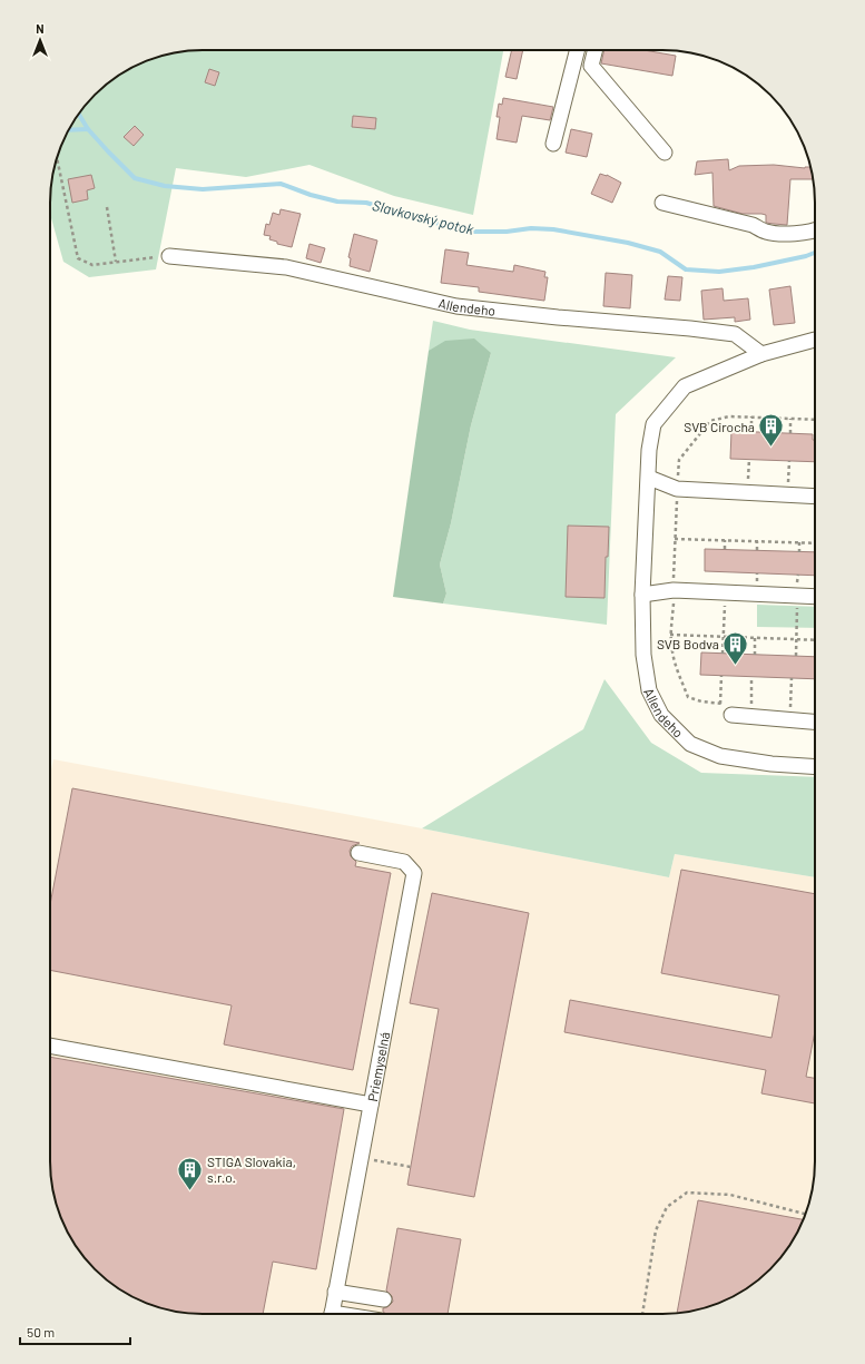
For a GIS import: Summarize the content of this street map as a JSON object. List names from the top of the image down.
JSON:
{
  "streets": {
    "street": ["Allendeho", "Priemyselná"]
  },
  "water": ["Slavkovský potok"],
  "places": {
    "building": ["SVB Cirocha", "SVB Bodva", "STIGA Slovakia, s.r.o."]
  },
  "scale_bar": "50 m",
  "north": "top"
}
